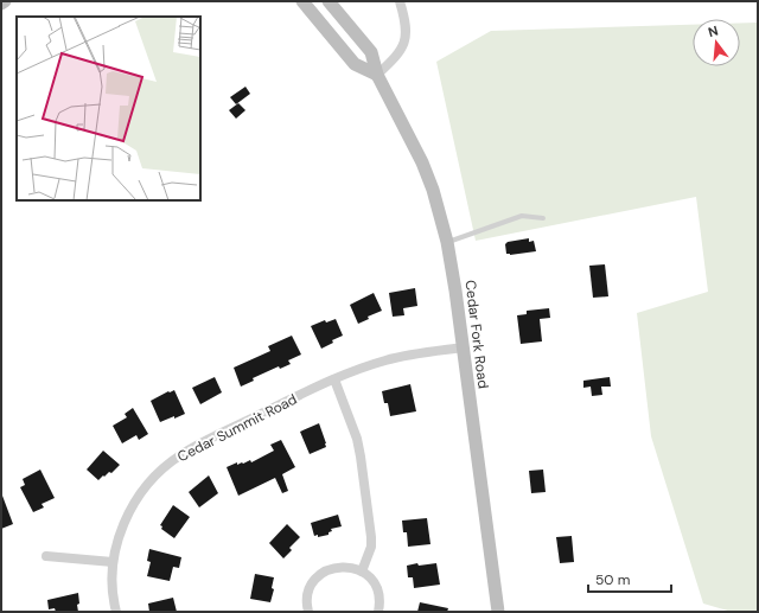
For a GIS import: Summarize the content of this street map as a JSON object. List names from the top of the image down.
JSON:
{
  "streets": {
    "street": ["Cedar Fork Road", "Cedar Summit Road"]
  },
  "crossings": [
    ["Cedar Fork Road", "Cedar Summit Road"]
  ],
  "scale_bar": "50 m",
  "north": "top"
}
